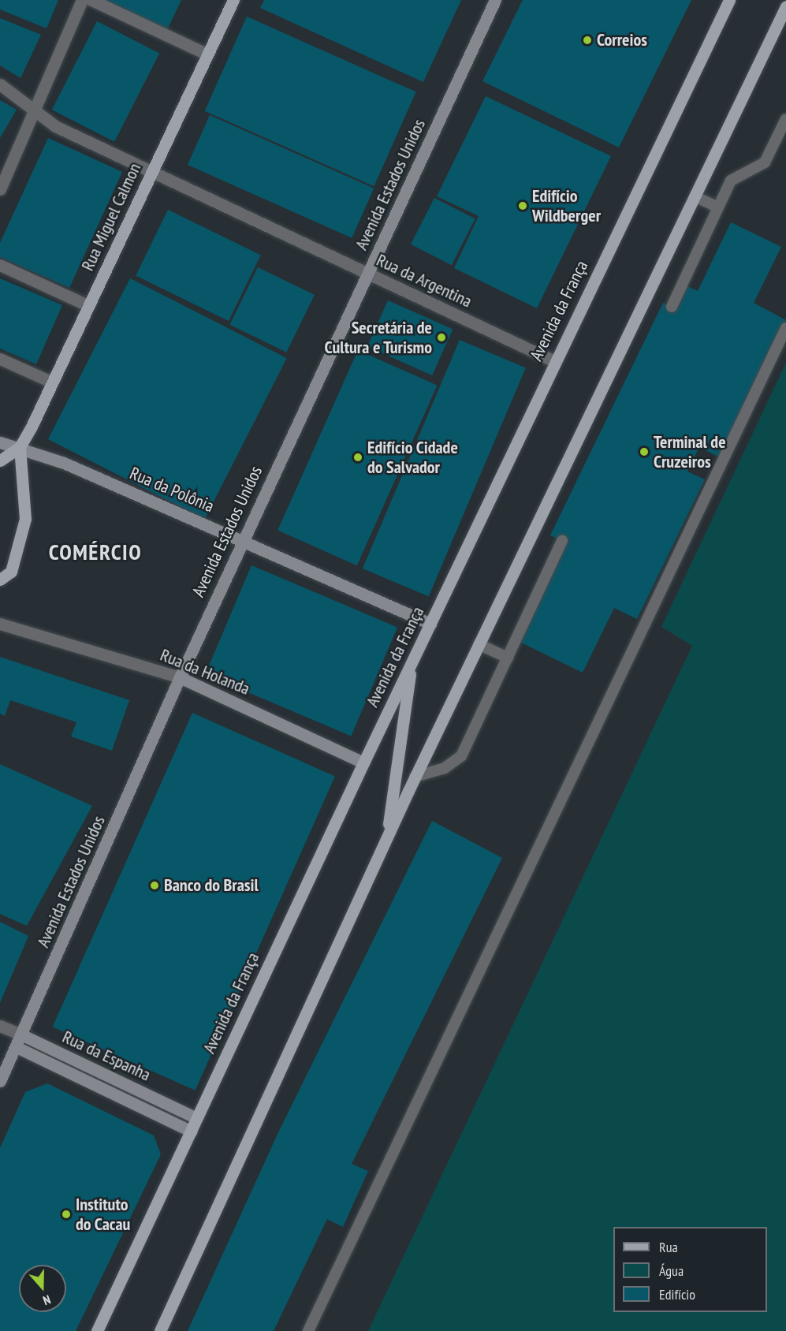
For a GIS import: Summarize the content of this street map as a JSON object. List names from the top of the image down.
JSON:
{
  "streets": {
    "main road": [
      "Avenida Estados Unidos",
      "Rua Miguel Calmon",
      "Avenida da França",
      "Rua da Polônia",
      "Rua da Holanda",
      "Rua da Espanha"
    ],
    "street": ["Rua da Argentina"]
  },
  "crossings": [
    ["Avenida Estados Unidos", "Rua da Argentina"],
    ["Avenida Estados Unidos", "Rua da Polônia"],
    ["Avenida Estados Unidos", "Rua da Holanda"],
    ["Avenida Estados Unidos", "Rua da Espanha"],
    ["Rua Miguel Calmon", "Rua da Argentina"],
    ["Rua Miguel Calmon", "Rua da Polônia"],
    ["Rua da Argentina", "Avenida da França"],
    ["Avenida da França", "Rua da Polônia"],
    ["Avenida da França", "Rua da Holanda"],
    ["Avenida da França", "Rua da Espanha"]
  ],
  "districts": ["COMÉRCIO"],
  "places": [
    "Correios",
    "Edifício Wildberger",
    "Secretária de Cultura e Turismo",
    "Terminal de Cruzeiros",
    "Edifício Cidade do Salvador",
    "Banco do Brasil",
    "Instituto do Cacau"
  ],
  "legend": ["Rua", "Água", "Edifício"],
  "north": "bottom"
}
